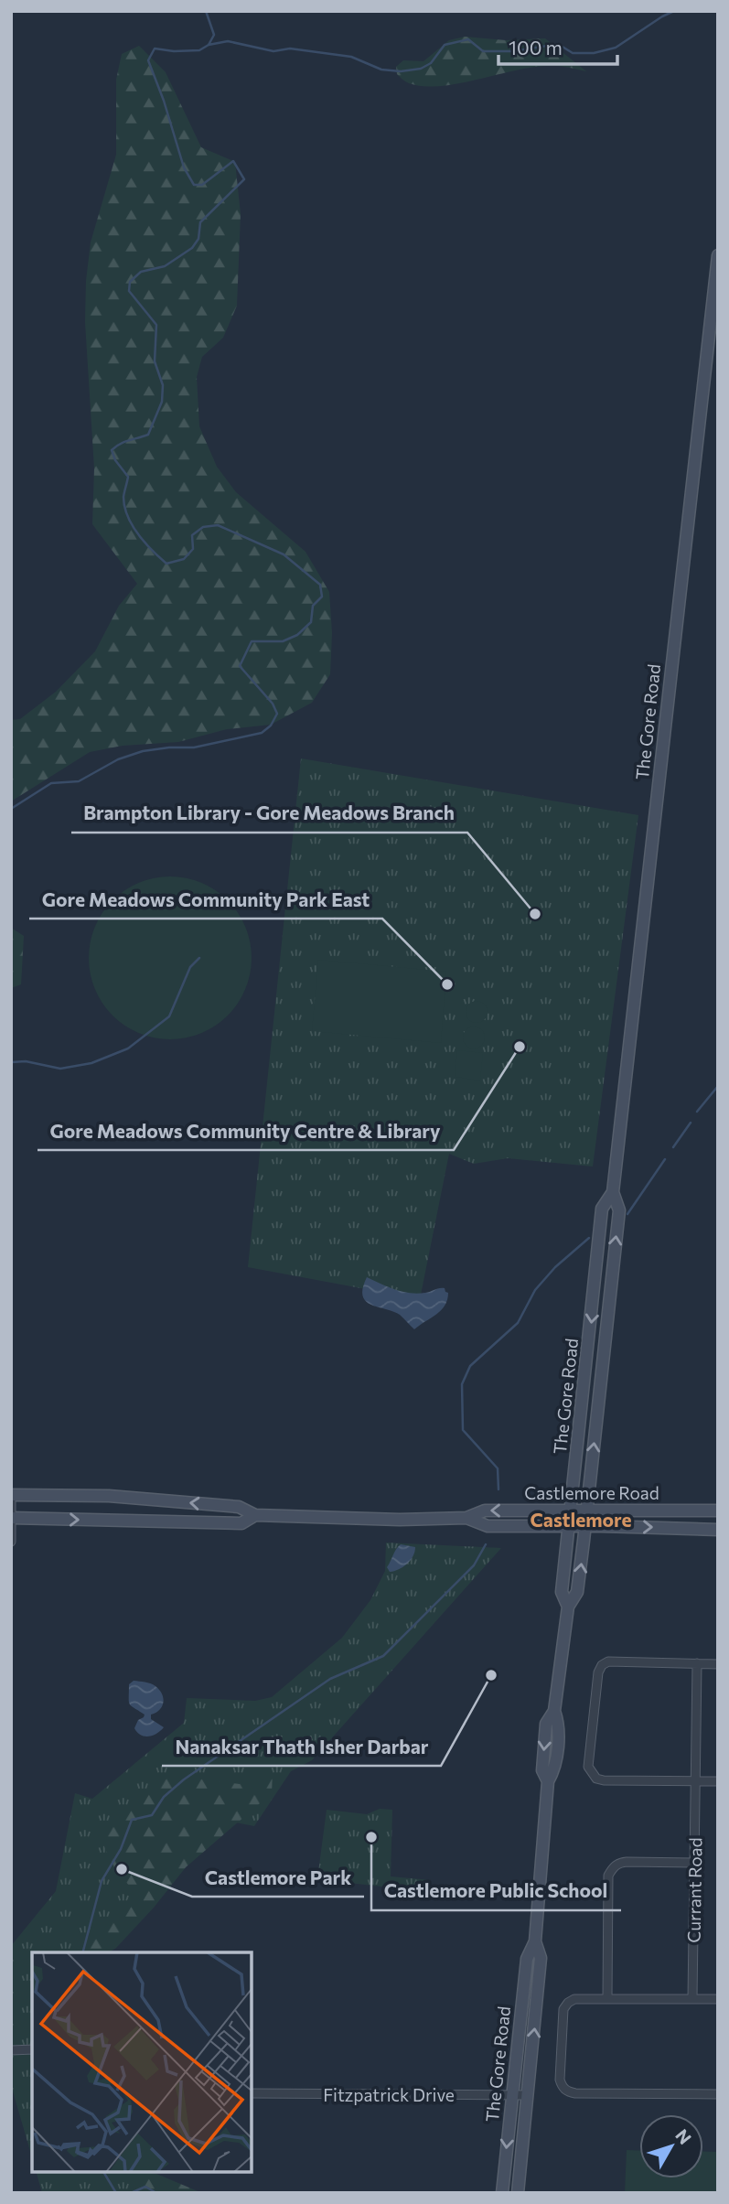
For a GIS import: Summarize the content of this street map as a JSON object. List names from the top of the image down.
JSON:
{
  "streets": {
    "main road": ["The Gore Road", "Castlemore Road"],
    "street": ["Currant Road", "Fitzpatrick Drive"]
  },
  "crossings": [
    ["The Gore Road", "Castlemore Road"],
    ["The Gore Road", "Fitzpatrick Drive"]
  ],
  "districts": ["Castlemore"],
  "places": [
    "Brampton Library - Gore Meadows Branch",
    "Gore Meadows Community Park East",
    "Gore Meadows Community Centre & Library",
    "Nanaksar Thath Isher Darbar",
    "Castlemore Public School",
    "Castlemore Park"
  ],
  "scale_bar": "100 m",
  "north": "top right"
}
